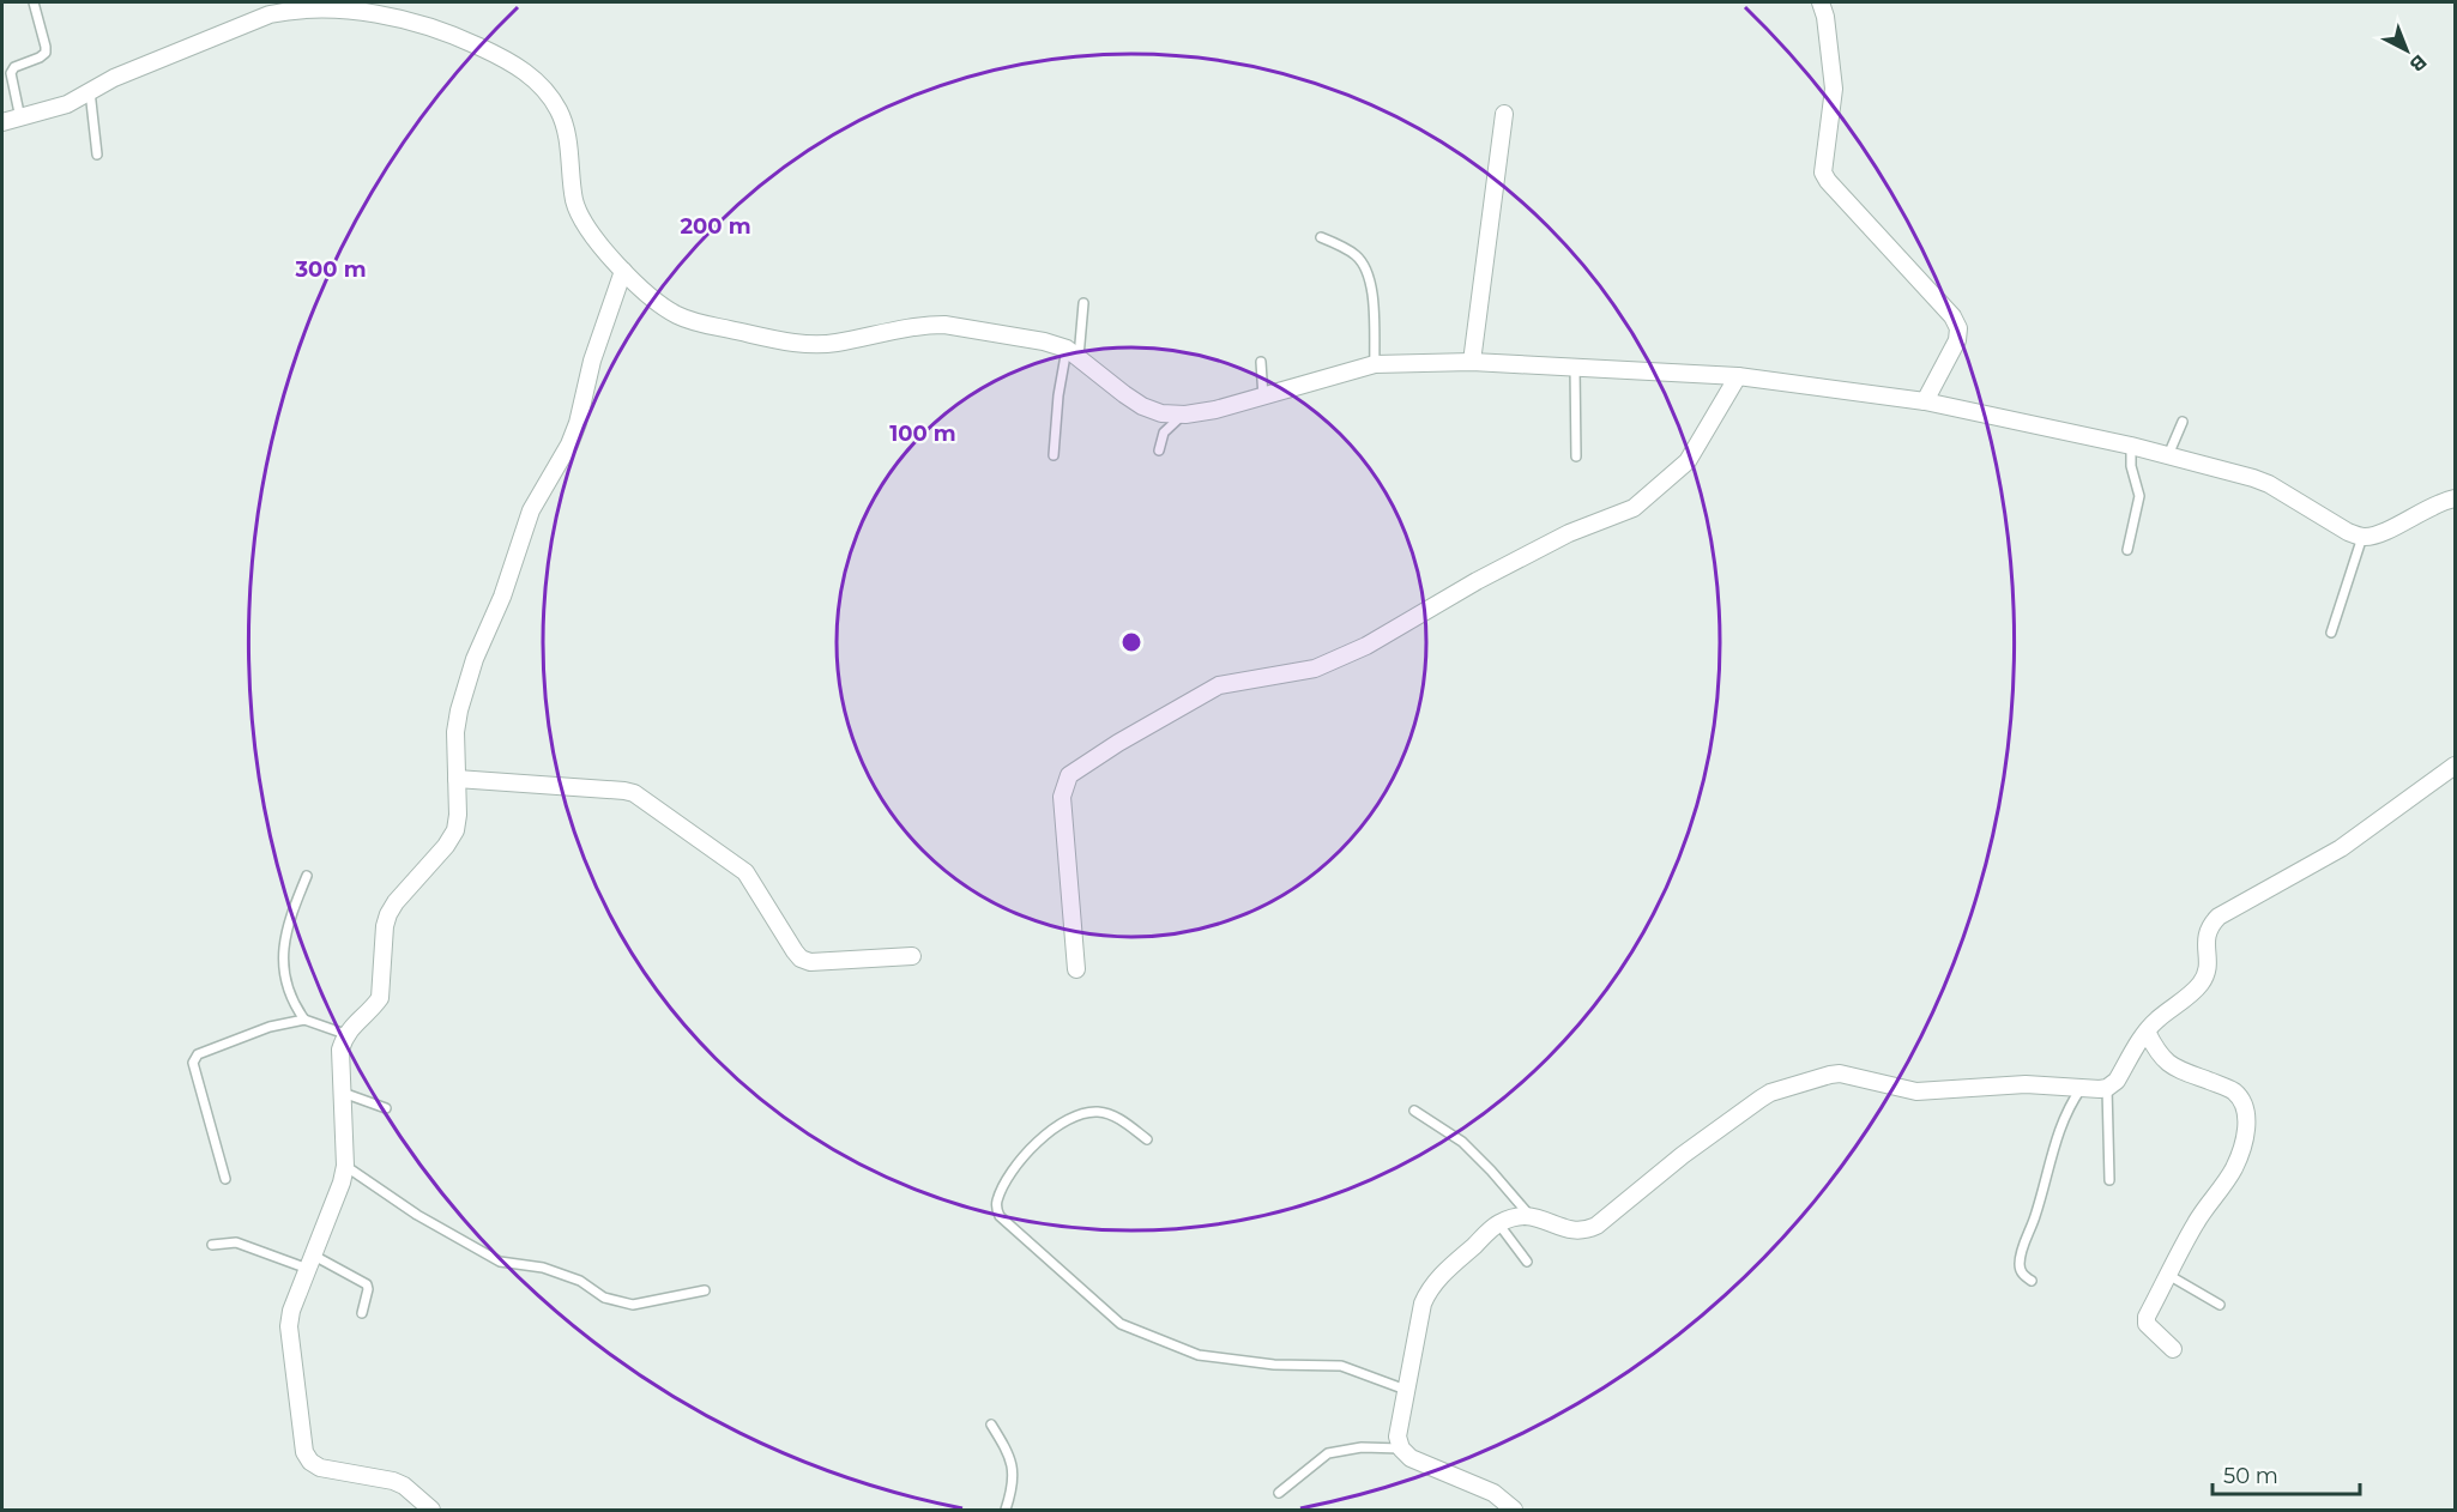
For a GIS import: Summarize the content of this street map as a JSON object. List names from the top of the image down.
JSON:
{
  "scale_bar": "50 m",
  "north": "bottom right",
  "rings": ["200 m", "300 m", "100 m"]
}
